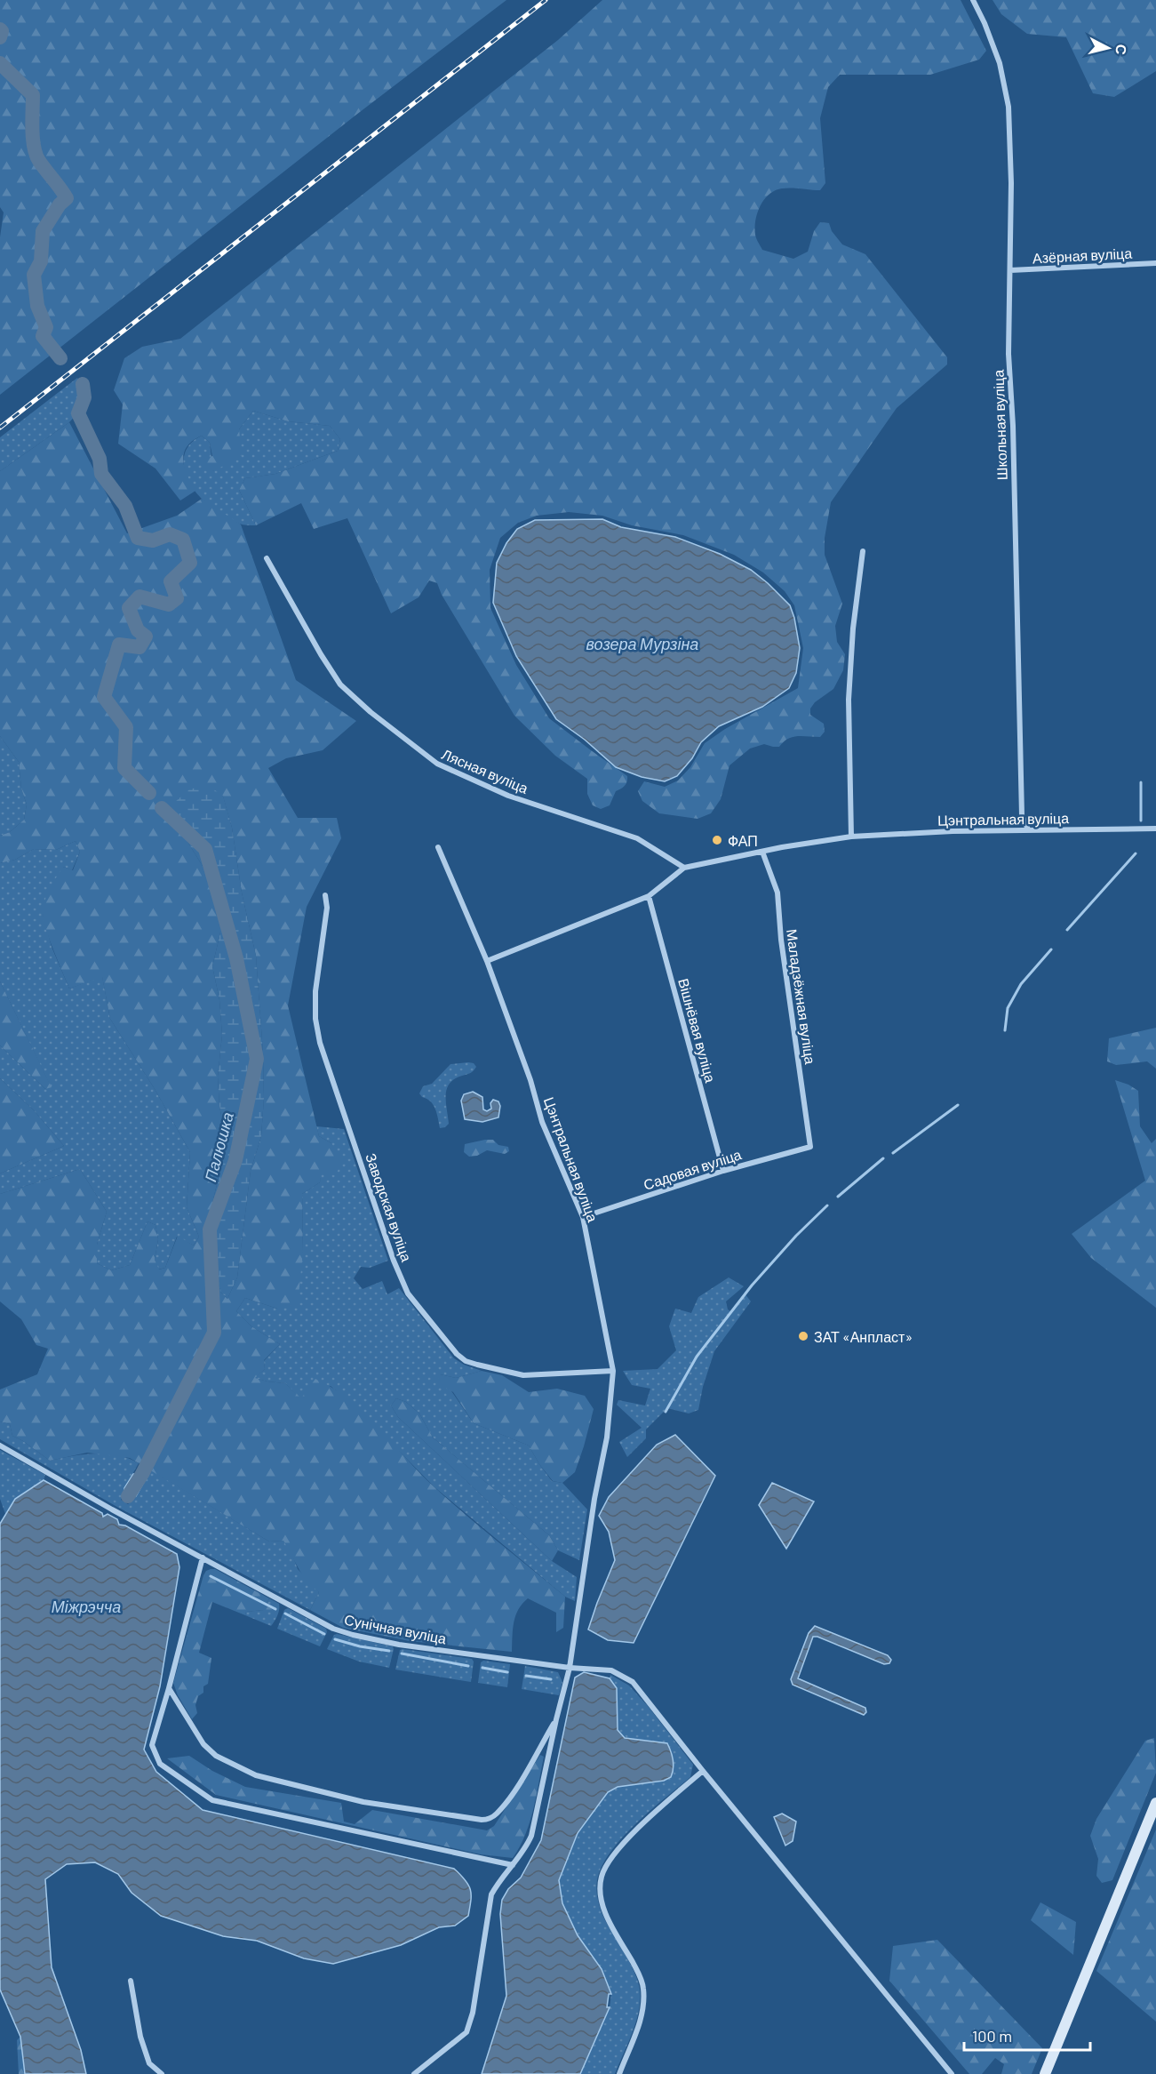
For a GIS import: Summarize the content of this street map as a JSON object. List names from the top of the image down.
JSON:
{
  "streets": {
    "street": [
      "Азёрная вуліца",
      "Школьная вуліца",
      "Лясная вуліца",
      "Цэнтральная вуліца",
      "Маладзёжная вуліца",
      "Вішнёвая вуліца",
      "Садовая вуліца",
      "Заводская вуліца",
      "Сунічная вуліца"
    ]
  },
  "crossings": [
    ["Азёрная вуліца", "Школьная вуліца"],
    ["Школьная вуліца", "Цэнтральная вуліца"],
    ["Лясная вуліца", "Цэнтральная вуліца"],
    ["Цэнтральная вуліца", "Маладзёжная вуліца"],
    ["Цэнтральная вуліца", "Вішнёвая вуліца"],
    ["Цэнтральная вуліца", "Садовая вуліца"],
    ["Цэнтральная вуліца", "Заводская вуліца"],
    ["Цэнтральная вуліца", "Сунічная вуліца"],
    ["Маладзёжная вуліца", "Садовая вуліца"],
    ["Вішнёвая вуліца", "Садовая вуліца"]
  ],
  "water": ["возера Мурзіна", "Палюшка", "Міжрэчча"],
  "places": ["ФАП", "ЗАТ «Анпласт»"],
  "scale_bar": "100 m",
  "north": "right"
}
